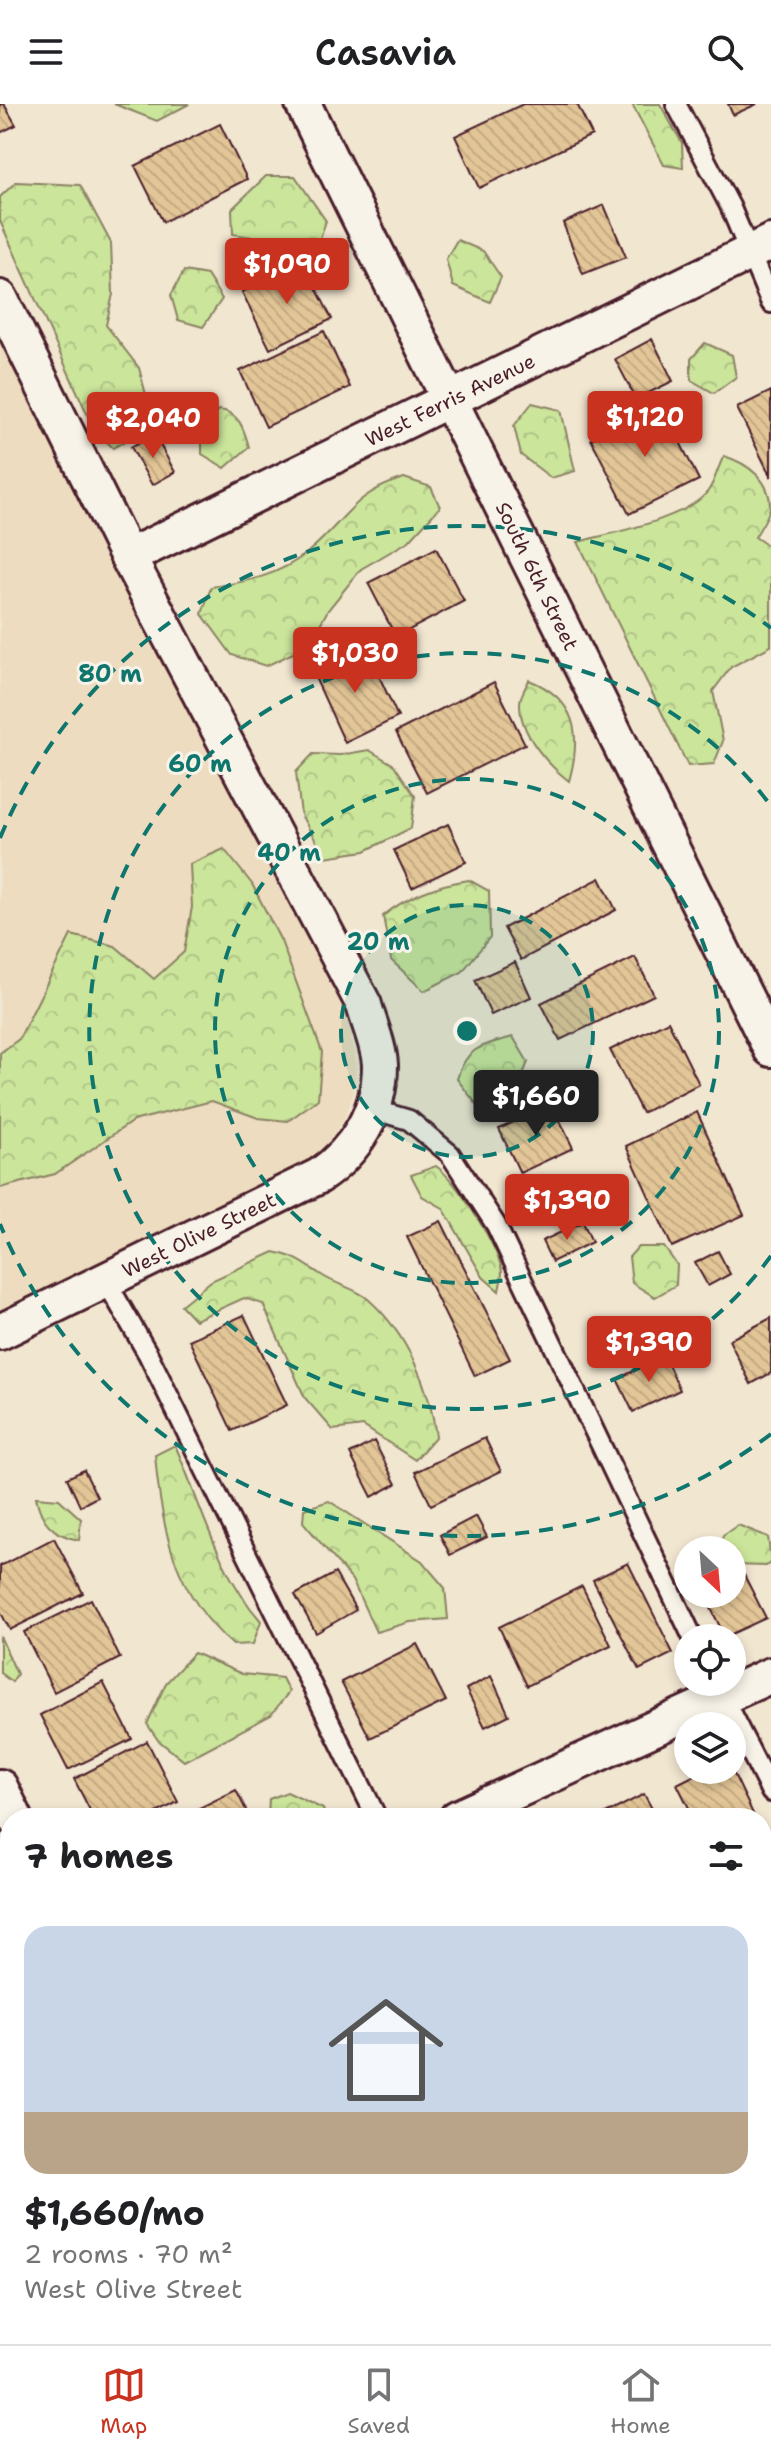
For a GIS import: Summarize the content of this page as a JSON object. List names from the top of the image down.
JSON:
{
  "streets": {
    "street": ["West Ferris Avenue", "South 6th Street", "West Olive Street"]
  },
  "crossings": [
    ["West Ferris Avenue", "South 6th Street"],
    ["West Ferris Avenue", "West Olive Street"]
  ],
  "north": "bottom right",
  "page": {
    "header": "Casavia",
    "price": [
      "$1,090",
      "$1,120",
      "$2,040",
      "$1,030",
      "$1,660",
      "$1,390",
      "$1,390"
    ],
    "heading": "7 homes",
    "list": [
      {
        "name": "$1,660/mo",
        "note": "2 rooms · 70 m² · West Olive Street"
      }
    ],
    "tabs": ["Map", "Saved", "Home"]
  },
  "rings": [
    "80 m",
    "60 m",
    "40 m",
    "20 m"
  ]
}
